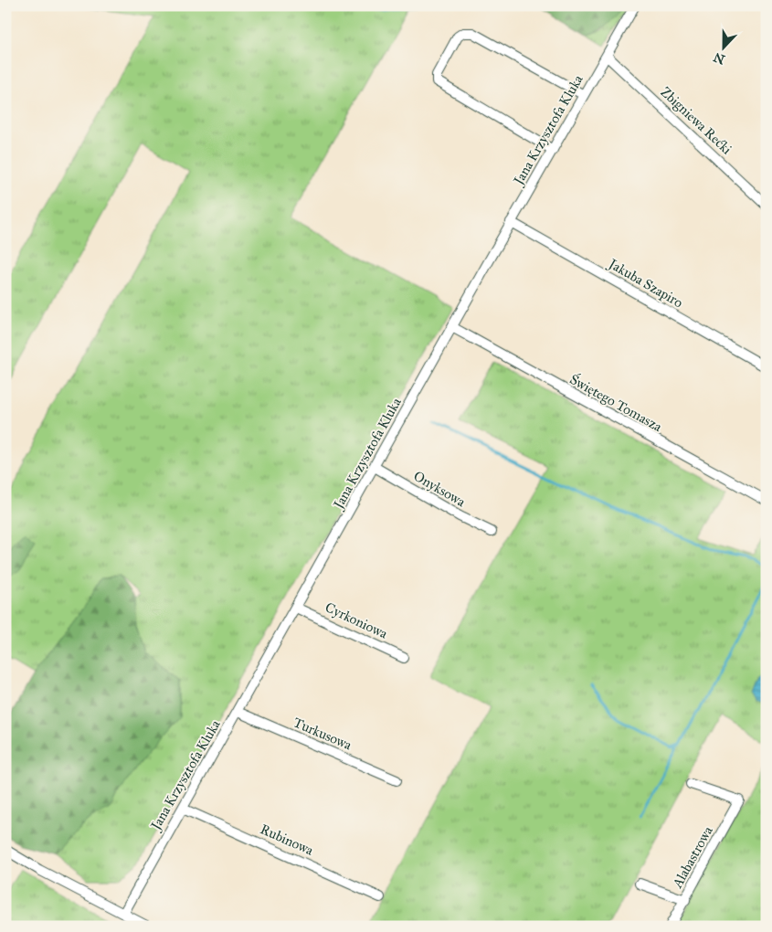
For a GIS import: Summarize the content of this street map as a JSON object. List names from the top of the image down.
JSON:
{
  "streets": {
    "street": [
      "Zbigniewa Rećki",
      "Jana Krzysztofa Kluka",
      "Jakuba Szapiro",
      "Świętego Tomasza",
      "Onyksowa",
      "Cyrkoniowa",
      "Turkusowa",
      "Rubinowa",
      "Alabastrowa"
    ]
  },
  "crossings": [
    ["Zbigniewa Rećki", "Jana Krzysztofa Kluka"],
    ["Jana Krzysztofa Kluka", "Jakuba Szapiro"],
    ["Jana Krzysztofa Kluka", "Świętego Tomasza"],
    ["Jana Krzysztofa Kluka", "Onyksowa"],
    ["Jana Krzysztofa Kluka", "Cyrkoniowa"],
    ["Jana Krzysztofa Kluka", "Turkusowa"],
    ["Jana Krzysztofa Kluka", "Rubinowa"]
  ],
  "north": "bottom"
}
